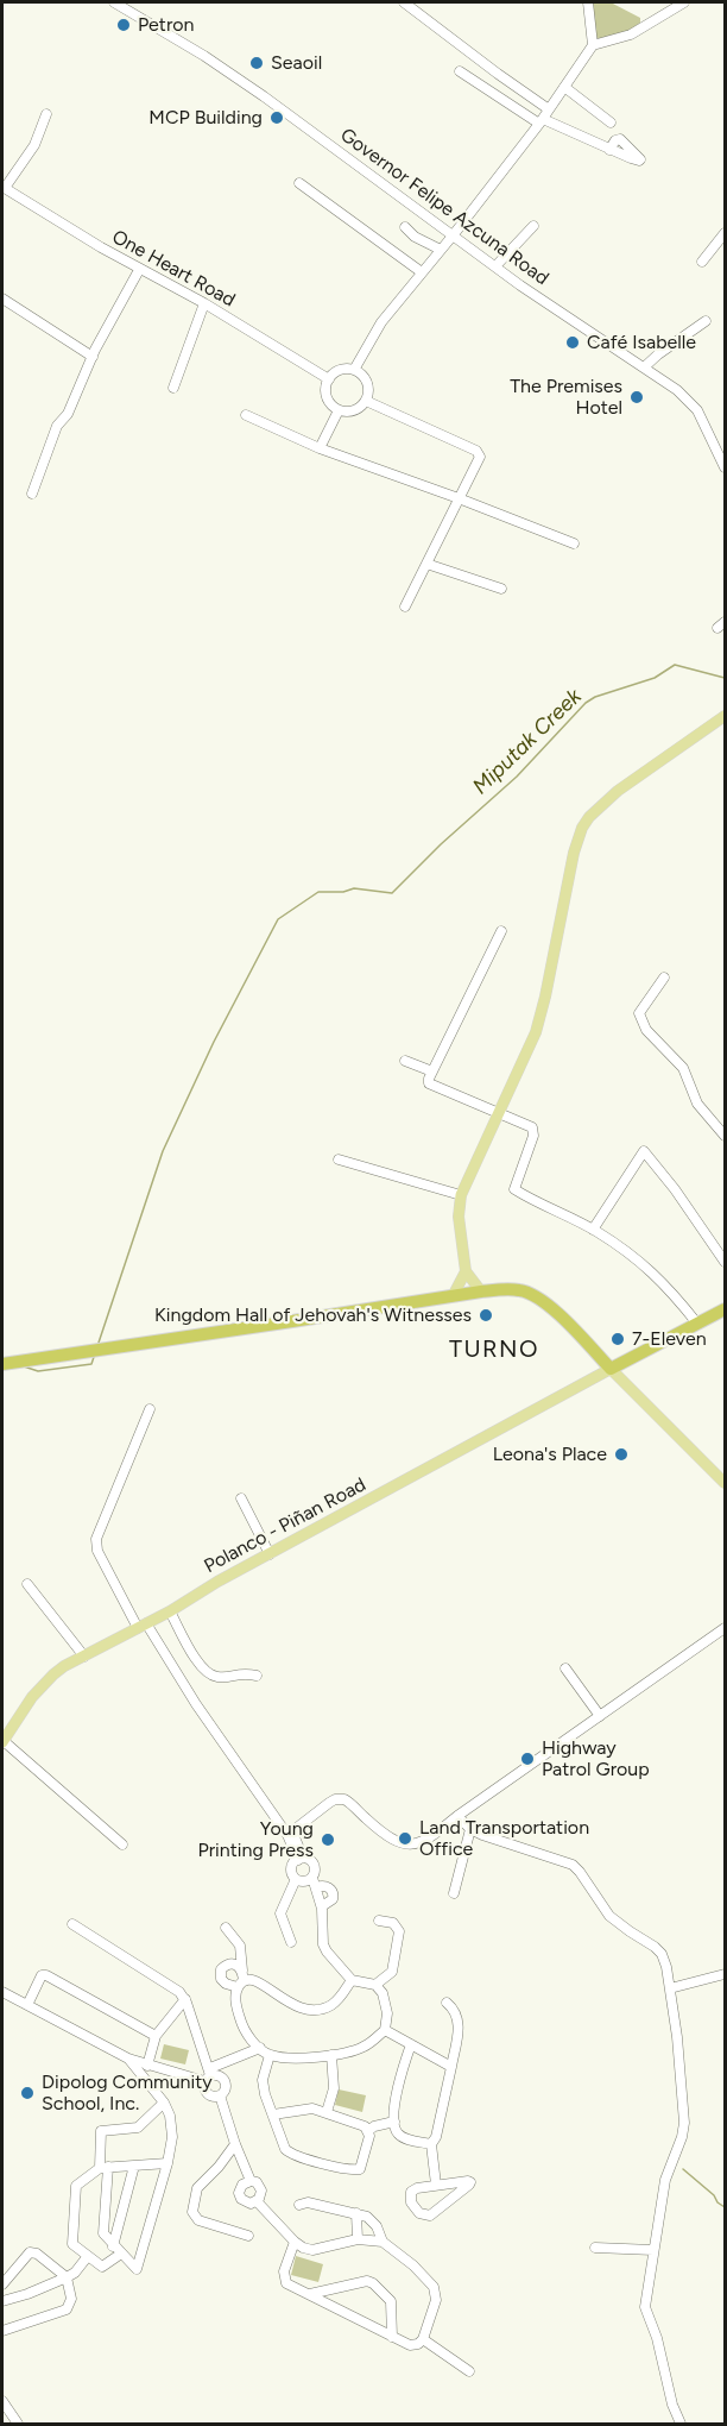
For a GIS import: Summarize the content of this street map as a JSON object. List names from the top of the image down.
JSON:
{
  "streets": {
    "main road": ["Polanco - Piñan Road"],
    "street": ["Governor Felipe Azcuna Road", "One Heart Road"]
  },
  "districts": ["TURNO"],
  "water": ["Miputak Creek"],
  "places": [
    "Petron",
    "Seaoil",
    "MCP Building",
    "Café Isabelle",
    "The Premises Hotel",
    "Kingdom Hall of Jehovah's Witnesses",
    "7-Eleven",
    "Leona's Place",
    "Highway Patrol Group",
    "Land Transportation Office",
    "Young Printing Press",
    "Dipolog Community School, Inc."
  ]
}
